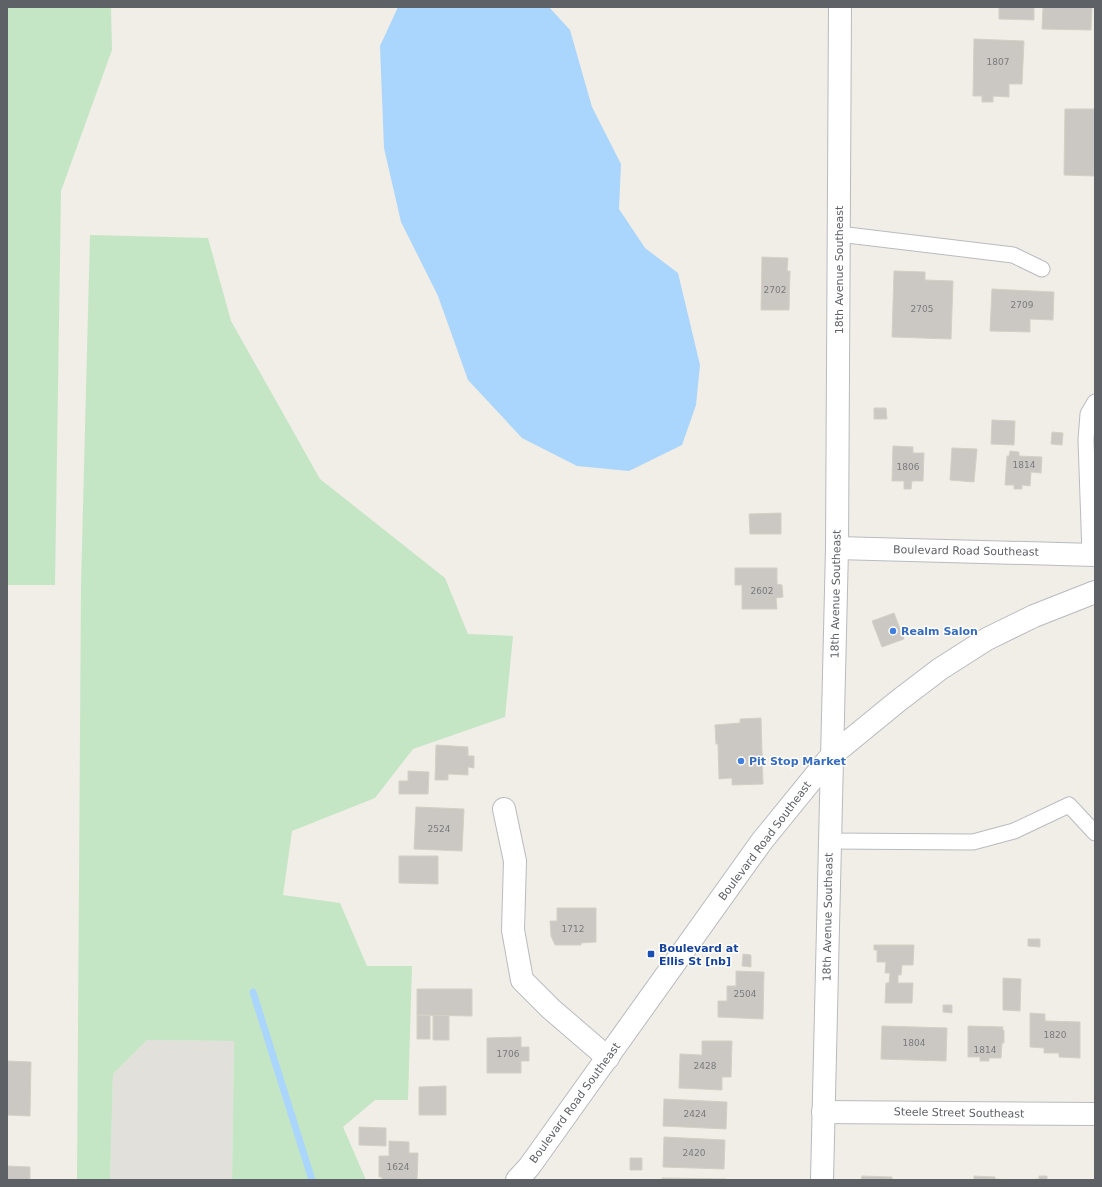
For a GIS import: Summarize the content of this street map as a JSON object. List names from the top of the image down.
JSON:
{
  "streets": {
    "street": ["18th Avenue Southeast", "Boulevard Road Southeast", "Steele Street Southeast"]
  },
  "crossings": [
    ["18th Avenue Southeast", "Boulevard Road Southeast"],
    ["18th Avenue Southeast", "Steele Street Southeast"]
  ],
  "places": {
    "other": ["Realm Salon", "Pit Stop Market"],
    "transit": ["Boulevard at Ellis St [nb]"]
  },
  "house_numbers": [
    "1807",
    "2702",
    "2709",
    "2705",
    "1814",
    "1806",
    "2602",
    "2524",
    "1712",
    "2504",
    "1820",
    "1804",
    "1814",
    "1706",
    "2428",
    "2424",
    "2420",
    "1624"
  ]
}
